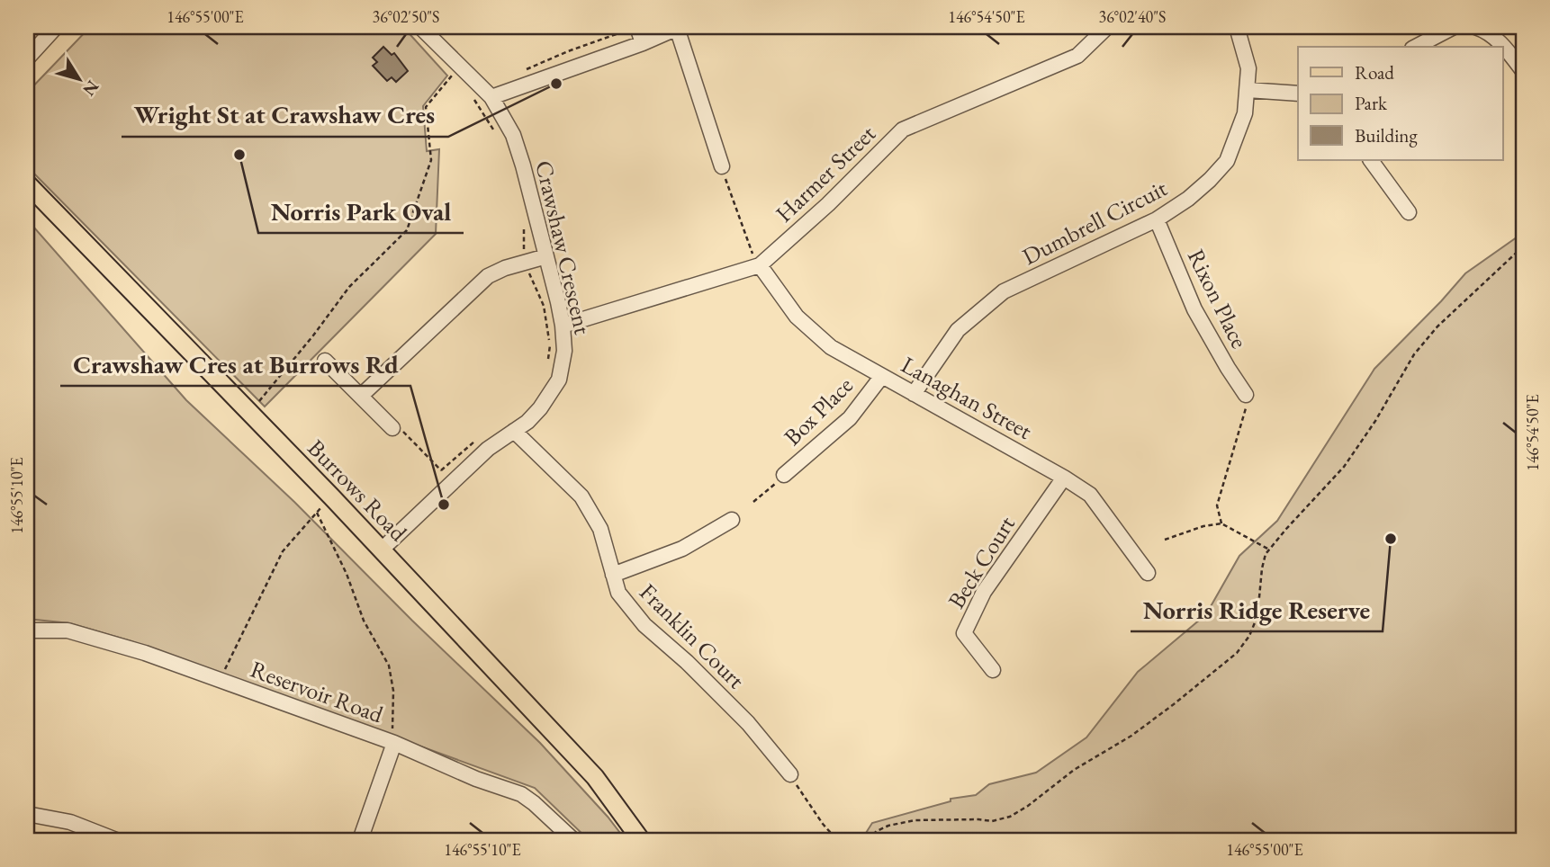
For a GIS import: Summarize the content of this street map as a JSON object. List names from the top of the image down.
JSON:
{
  "streets": {
    "main road": ["Burrows Road"],
    "street": [
      "Harmer Street",
      "Dumbrell Circuit",
      "Crawshaw Crescent",
      "Rixon Place",
      "Lanaghan Street",
      "Box Place",
      "Beck Court",
      "Franklin Court",
      "Reservoir Road"
    ]
  },
  "crossings": [
    ["Harmer Street", "Crawshaw Crescent"],
    ["Harmer Street", "Lanaghan Street"],
    ["Dumbrell Circuit", "Rixon Place"],
    ["Dumbrell Circuit", "Lanaghan Street"],
    ["Crawshaw Crescent", "Burrows Road"],
    ["Crawshaw Crescent", "Franklin Court"],
    ["Lanaghan Street", "Box Place"],
    ["Lanaghan Street", "Beck Court"]
  ],
  "places": [
    "Wright St at Crawshaw Cres",
    "Norris Park Oval",
    "Crawshaw Cres at Burrows Rd",
    "Norris Ridge Reserve"
  ],
  "legend": ["Road", "Park", "Building"],
  "north": "bottom right",
  "coordinates": [
    "146°55'00\"E",
    "36°02'50\"S",
    "146°54'50\"E",
    "36°02'40\"S",
    "146°55'10\"E"
  ]
}
